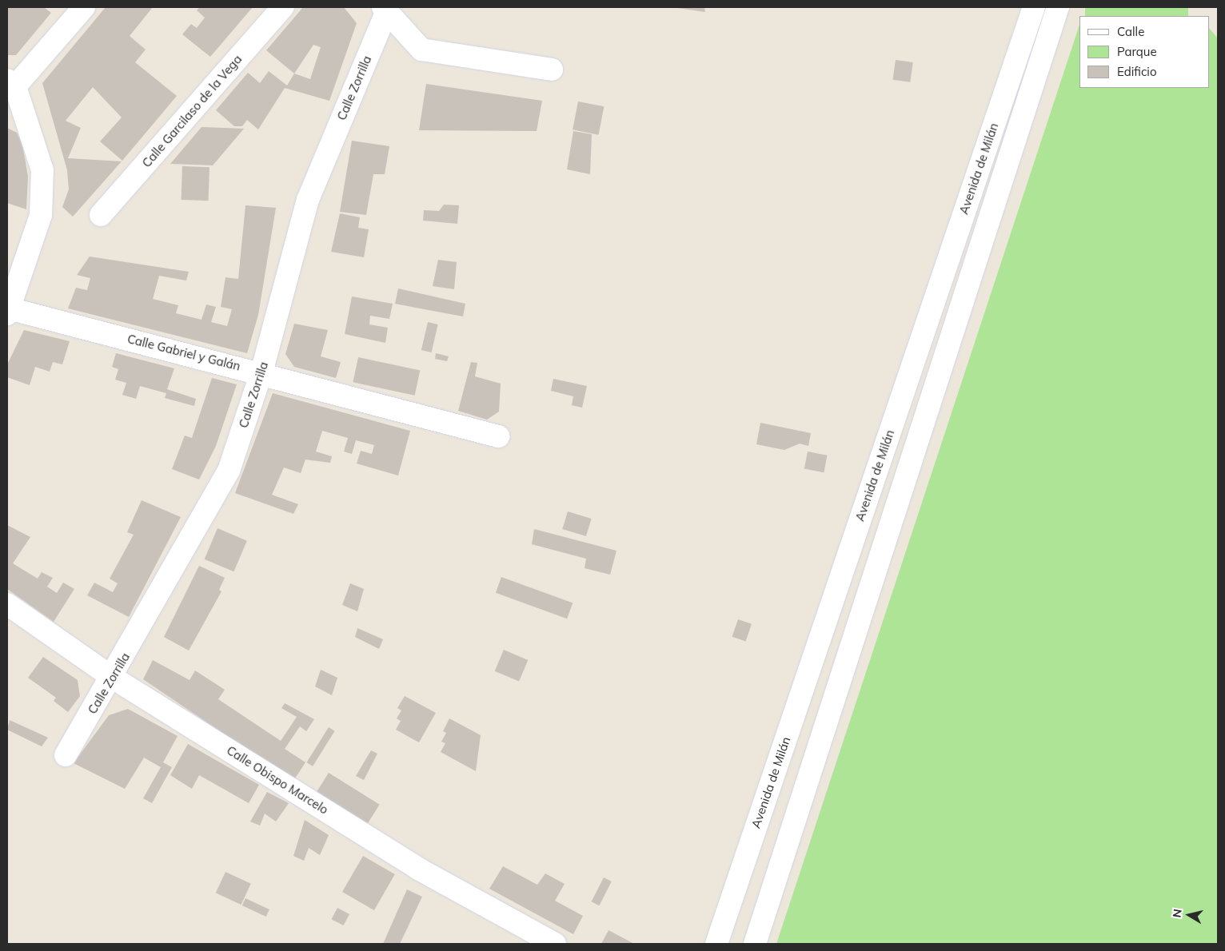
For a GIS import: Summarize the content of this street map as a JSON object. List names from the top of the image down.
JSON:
{
  "streets": {
    "street": [
      "Calle Zorrilla",
      "Calle Garcilaso de la Vega",
      "Avenida de Milán",
      "Calle Gabriel y Galán",
      "Calle Obispo Marcelo"
    ]
  },
  "crossings": [
    ["Calle Zorrilla", "Calle Gabriel y Galán"],
    ["Calle Zorrilla", "Calle Obispo Marcelo"]
  ],
  "legend": ["Calle", "Parque", "Edificio"],
  "north": "left"
}
